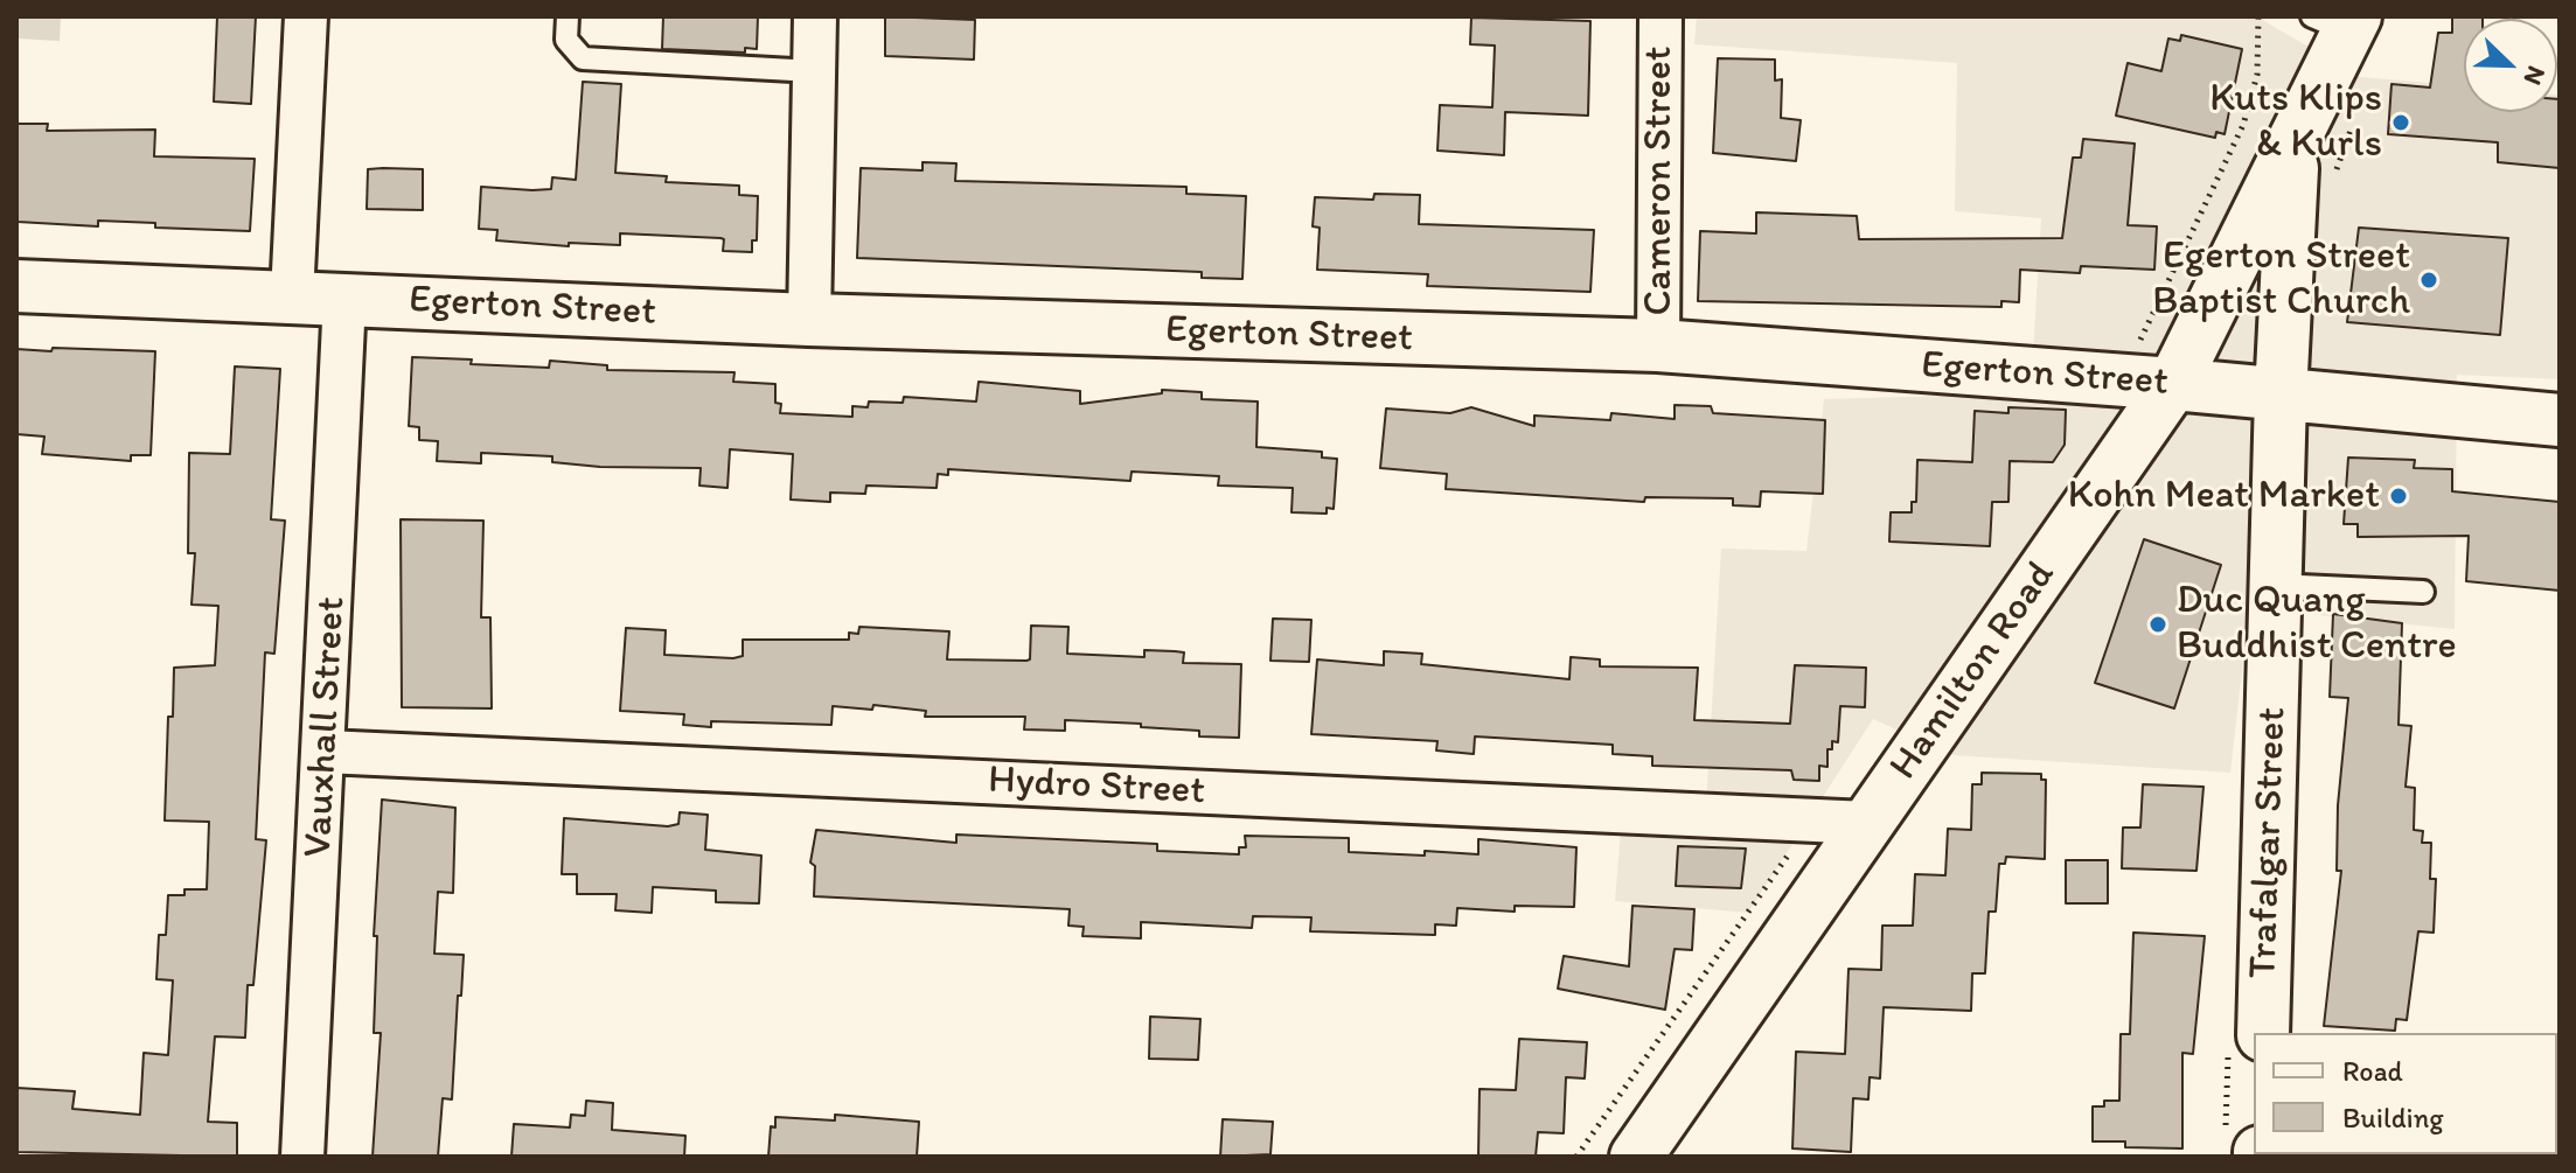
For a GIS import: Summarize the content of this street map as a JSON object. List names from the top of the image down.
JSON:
{
  "streets": {
    "street": [
      "Cameron Street",
      "Egerton Street",
      "Hamilton Road",
      "Vauxhall Street",
      "Hydro Street",
      "Trafalgar Street"
    ]
  },
  "crossings": [
    ["Cameron Street", "Egerton Street"],
    ["Egerton Street", "Hamilton Road"],
    ["Egerton Street", "Vauxhall Street"],
    ["Egerton Street", "Trafalgar Street"],
    ["Hamilton Road", "Hydro Street"],
    ["Hamilton Road", "Trafalgar Street"],
    ["Vauxhall Street", "Hydro Street"]
  ],
  "places": [
    "Kuts Klips & Kurls",
    "Egerton Street Baptist Church",
    "Kohn Meat Market",
    "Duc Quang Buddhist Centre"
  ],
  "legend": ["Road", "Building"],
  "north": "bottom right"
}
